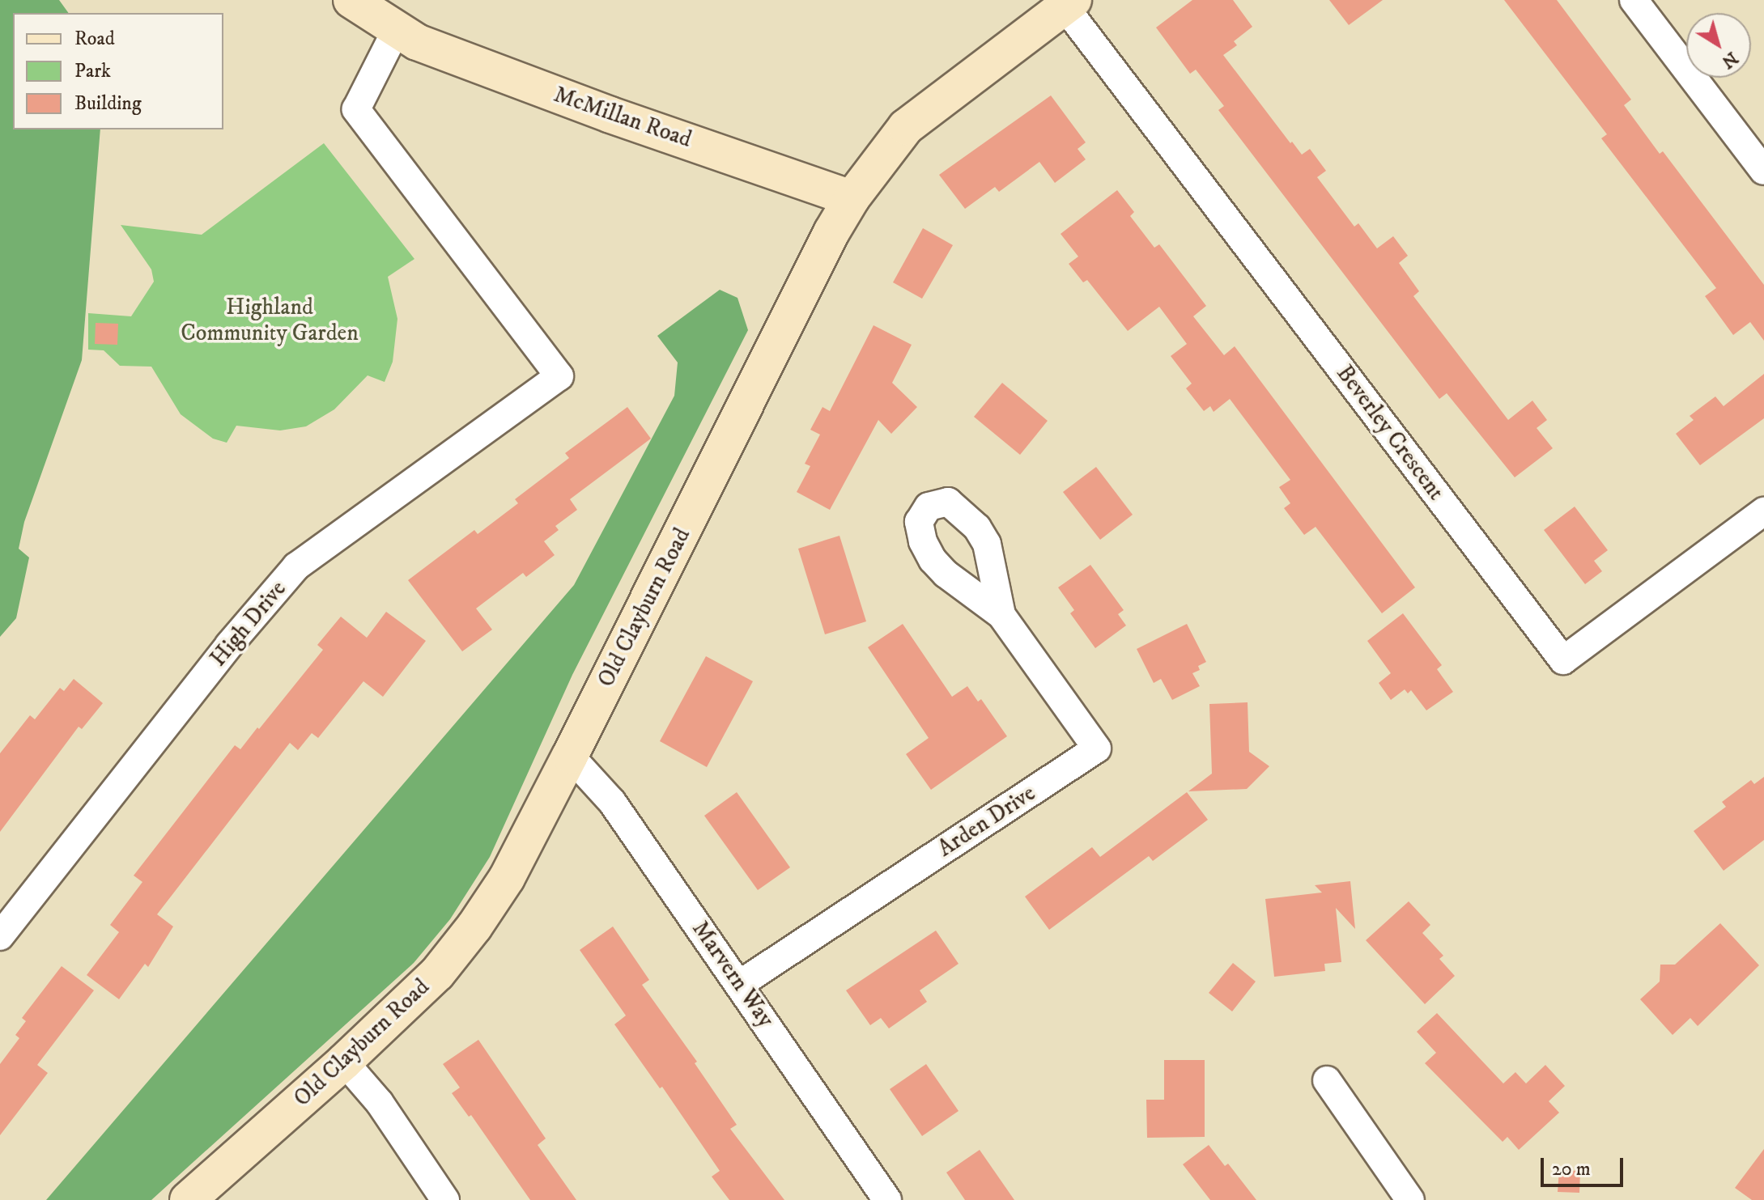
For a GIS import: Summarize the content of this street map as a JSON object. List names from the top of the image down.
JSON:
{
  "streets": {
    "main road": ["McMillan Road", "Old Clayburn Road"],
    "street": [
      "Beverley Crescent",
      "High Drive",
      "Arden Drive",
      "Marvern Way"
    ]
  },
  "crossings": [
    ["McMillan Road", "Old Clayburn Road"],
    ["McMillan Road", "High Drive"],
    ["Beverley Crescent", "Old Clayburn Road"],
    ["Old Clayburn Road", "Marvern Way"],
    ["Arden Drive", "Marvern Way"]
  ],
  "parks": ["Highland Community Garden"],
  "legend": ["Road", "Park", "Building"],
  "scale_bar": "20 m",
  "north": "bottom right"
}
